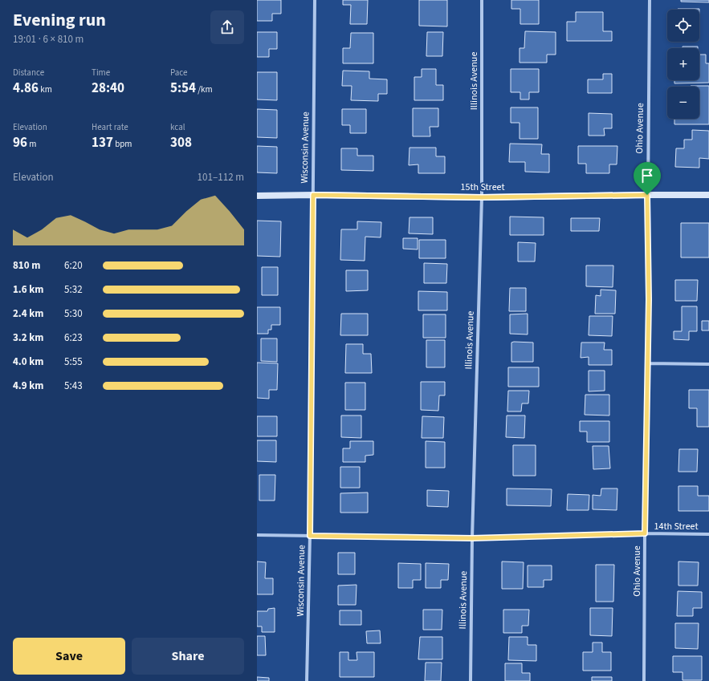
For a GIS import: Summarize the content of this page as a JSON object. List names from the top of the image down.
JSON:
{
  "streets": {
    "street": [
      "Illinois Avenue",
      "Ohio Avenue",
      "Wisconsin Avenue",
      "15th Street",
      "14th Street"
    ]
  },
  "crossings": [
    ["Illinois Avenue", "15th Street"],
    ["Illinois Avenue", "14th Street"],
    ["Ohio Avenue", "15th Street"],
    ["Ohio Avenue", "14th Street"],
    ["Wisconsin Avenue", "15th Street"],
    ["Wisconsin Avenue", "14th Street"]
  ],
  "page": {
    "heading": ["Evening run", "19:01 · 6 × 810 m"],
    "map_buttons": ["+", "−"],
    "stats": [
      ["Distance", "4.86 km"],
      ["Time", "28:40"],
      ["Pace", "5:54 /km"],
      ["Elevation", "96 m"],
      ["Heart rate", "137 bpm"],
      ["kcal", "308"]
    ],
    "chart": ["Elevation", "101–112 m"],
    "list": [
      {
        "name": "810 m",
        "note": "6:20"
      },
      {
        "name": "1.6 km",
        "note": "5:32"
      },
      {
        "name": "2.4 km",
        "note": "5:30"
      },
      {
        "name": "3.2 km",
        "note": "6:23"
      },
      {
        "name": "4.0 km",
        "note": "5:55"
      },
      {
        "name": "4.9 km",
        "note": "5:43"
      }
    ],
    "buttons": ["Save", "Share"]
  }
}
